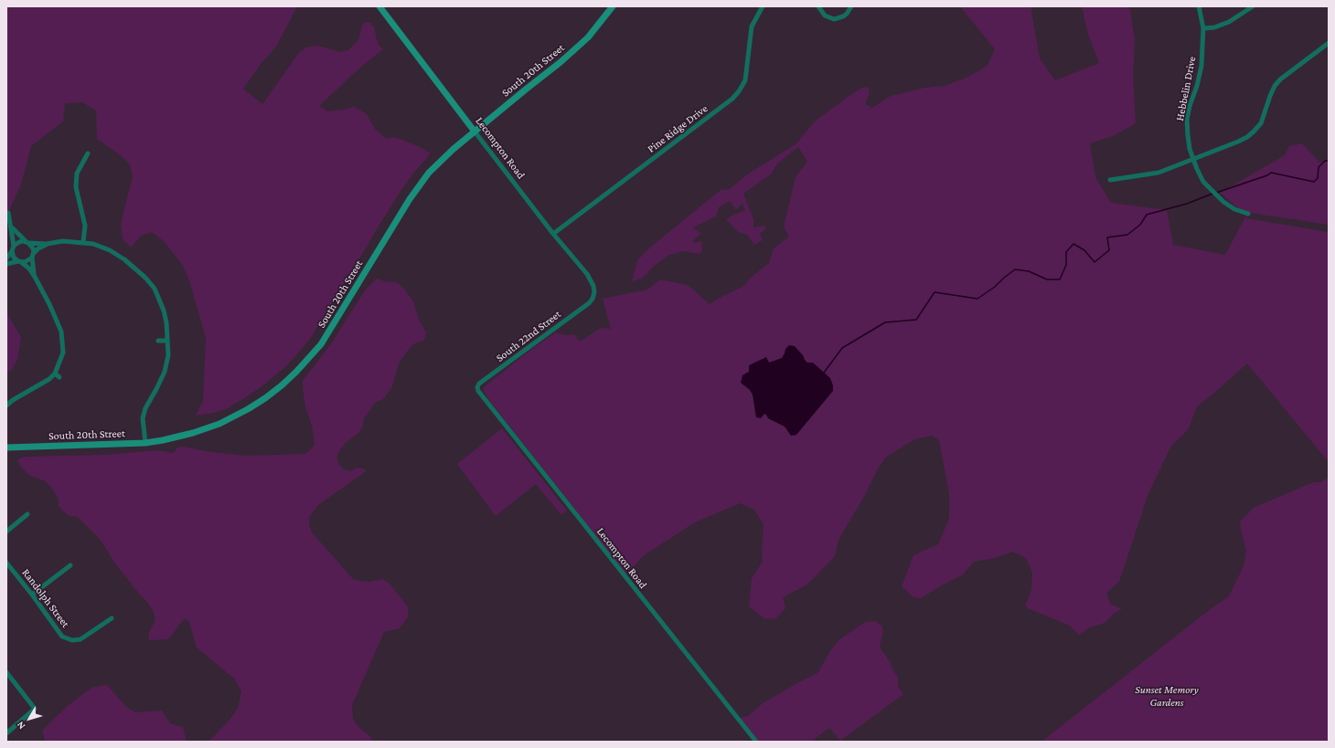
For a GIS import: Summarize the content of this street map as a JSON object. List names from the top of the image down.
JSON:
{
  "streets": {
    "main road": ["South 20th Street", "Lecompton Road"],
    "street": [
      "Hebbelin Drive",
      "Pine Ridge Drive",
      "South 22nd Street",
      "Randolph Street"
    ]
  },
  "crossings": [
    ["South 20th Street", "Lecompton Road"],
    ["Pine Ridge Drive", "Lecompton Road"],
    ["Lecompton Road", "South 22nd Street"]
  ],
  "parks": ["Sunset Memory Gardens"],
  "north": "bottom left"
}
